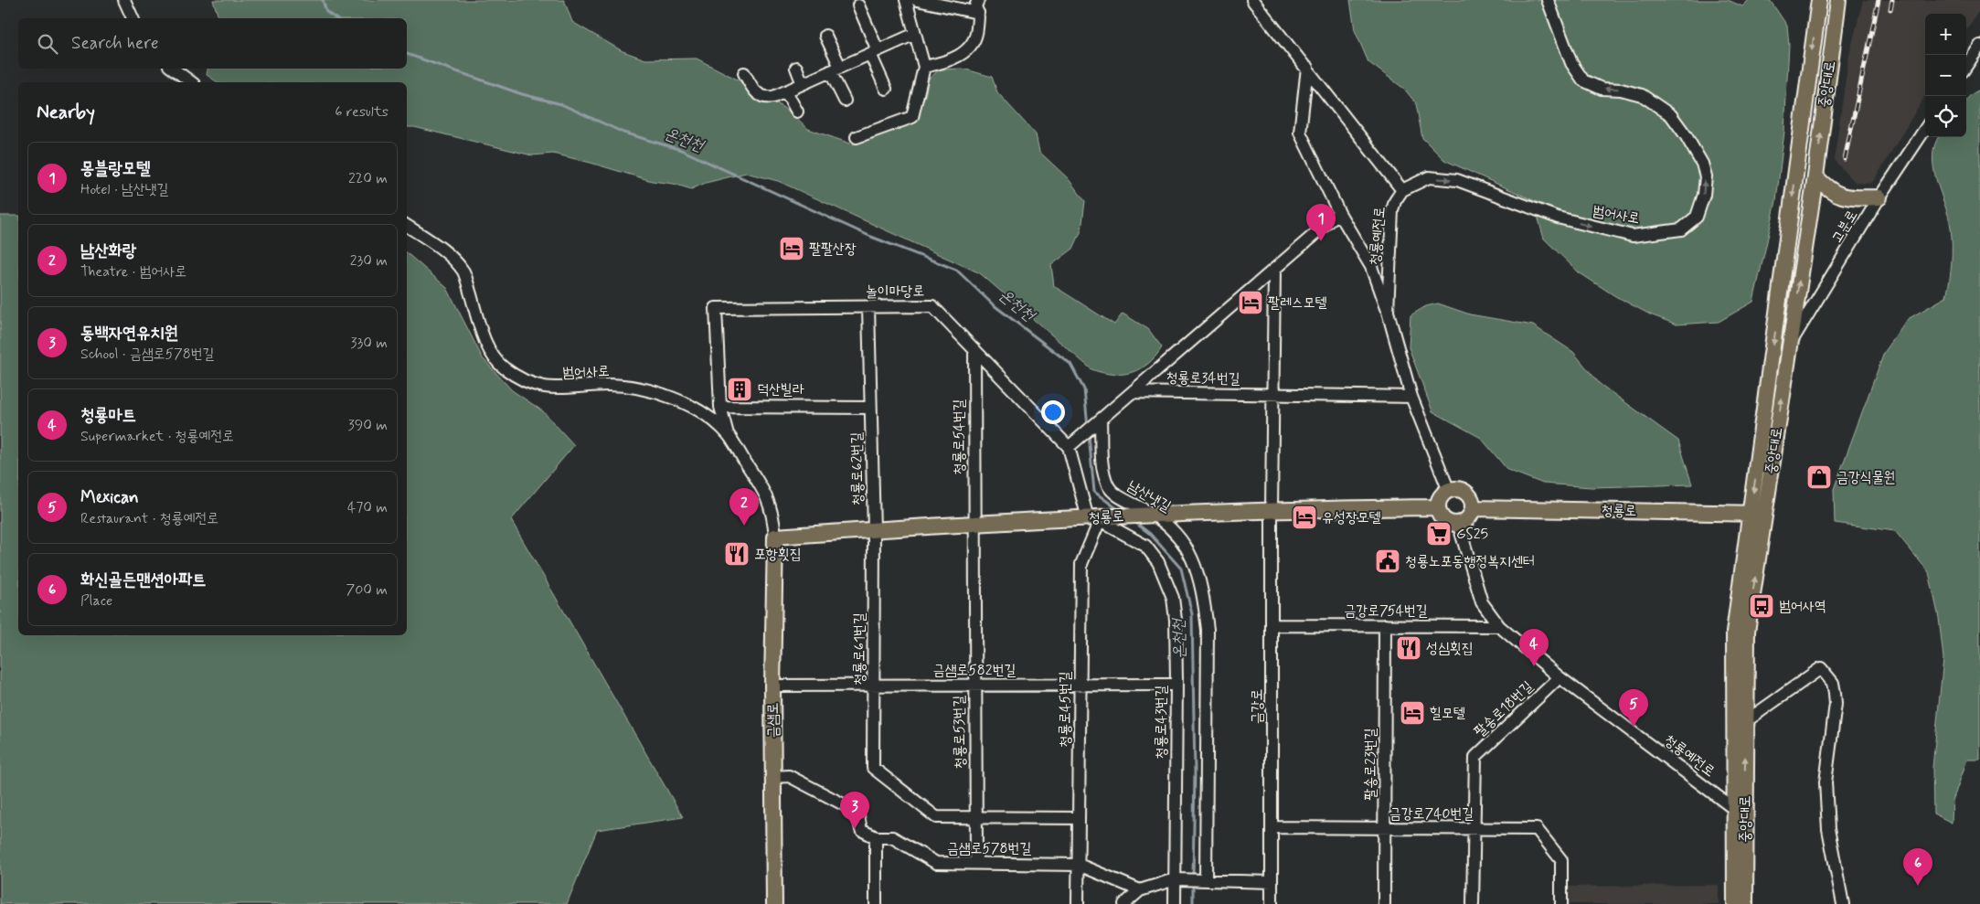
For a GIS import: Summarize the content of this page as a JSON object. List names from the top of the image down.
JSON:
{
  "streets": {
    "main road": ["중앙대로", "청룡로", "금샘로"],
    "street": [
      "범어사로",
      "고분로",
      "청룡예전로",
      "놀이마당로",
      "청룡로34번길",
      "청룡로54번길",
      "청룡로62번길",
      "남산냇길",
      "금강로754번길",
      "청룡로61번길",
      "금샘로582번길",
      "금강로",
      "청룡로45번길",
      "팔송로18번길",
      "청룡로43번길",
      "청룡로53번길",
      "팔송로23번길",
      "금강로740번길",
      "금샘로578번길"
    ]
  },
  "crossings": [
    ["중앙대로", "고분로"],
    ["중앙대로", "청룡예전로"],
    ["중앙대로", "청룡로"],
    ["범어사로", "청룡예전로"],
    ["범어사로", "놀이마당로"],
    ["범어사로", "청룡로"],
    ["범어사로", "금샘로"],
    ["청룡예전로", "청룡로34번길"],
    ["청룡예전로", "청룡로"],
    ["청룡예전로", "금강로754번길"],
    ["청룡예전로", "팔송로18번길"],
    ["놀이마당로", "청룡로54번길"],
    ["놀이마당로", "청룡로62번길"],
    ["놀이마당로", "청룡로"],
    ["놀이마당로", "청룡로45번길"],
    ["놀이마당로", "청룡로43번길"],
    ["청룡로54번길", "청룡로"],
    ["청룡로54번길", "청룡로53번길"],
    ["청룡로62번길", "청룡로"],
    ["청룡로62번길", "청룡로61번길"],
    ["남산냇길", "청룡로"],
    ["청룡로", "청룡로61번길"],
    ["청룡로", "금강로"],
    ["청룡로", "청룡로45번길"],
    ["청룡로", "금샘로"],
    ["청룡로", "청룡로43번길"],
    ["청룡로", "청룡로53번길"],
    ["금강로754번길", "금강로"],
    ["금강로754번길", "팔송로23번길"],
    ["청룡로61번길", "금샘로582번길"],
    ["청룡로61번길", "청룡로53번길"],
    ["금샘로582번길", "청룡로45번길"],
    ["금샘로582번길", "금샘로"],
    ["금샘로582번길", "청룡로43번길"],
    ["금샘로582번길", "청룡로53번길"],
    ["금강로", "금강로740번길"],
    ["청룡로45번길", "청룡로43번길"],
    ["청룡로45번길", "금샘로578번길"],
    ["팔송로18번길", "금강로740번길"],
    ["청룡로53번길", "금샘로578번길"],
    ["팔송로23번길", "금강로740번길"]
  ],
  "water": ["온천천"],
  "places": {
    "hotel": [
      "팔팔산장",
      "팔레스모텔",
      "유성장모텔",
      "힐모텔"
    ],
    "building": ["덕산빌라"],
    "shop": ["금강식물원"],
    "supermarket": ["GS25"],
    "restaurant": ["포항횟집", "성심횟집"],
    "public building": ["청룡노포동행정복지센터"],
    "bus stop": ["범어사역"]
  },
  "page": {
    "map_buttons": ["+", "−"],
    "search": "Search here",
    "heading": ["Nearby", "6 results"],
    "list": [
      {
        "mark": "1",
        "name": "몽블랑모텔",
        "note": "Hotel · 남산냇길",
        "value": "220 m"
      },
      {
        "mark": "2",
        "name": "남산화랑",
        "note": "Theatre · 범어사로",
        "value": "230 m"
      },
      {
        "mark": "3",
        "name": "동백자연유치원",
        "note": "School · 금샘로578번길",
        "value": "330 m"
      },
      {
        "mark": "4",
        "name": "청룡마트",
        "note": "Supermarket · 청룡예전로",
        "value": "390 m"
      },
      {
        "mark": "5",
        "name": "Mexican",
        "note": "Restaurant · 청룡예전로",
        "value": "470 m"
      },
      {
        "mark": "6",
        "name": "화신골든맨션아파트",
        "note": "Place",
        "value": "700 m"
      }
    ],
    "pins": [
      "1",
      "2",
      "4",
      "5",
      "3",
      "6"
    ]
  }
}
